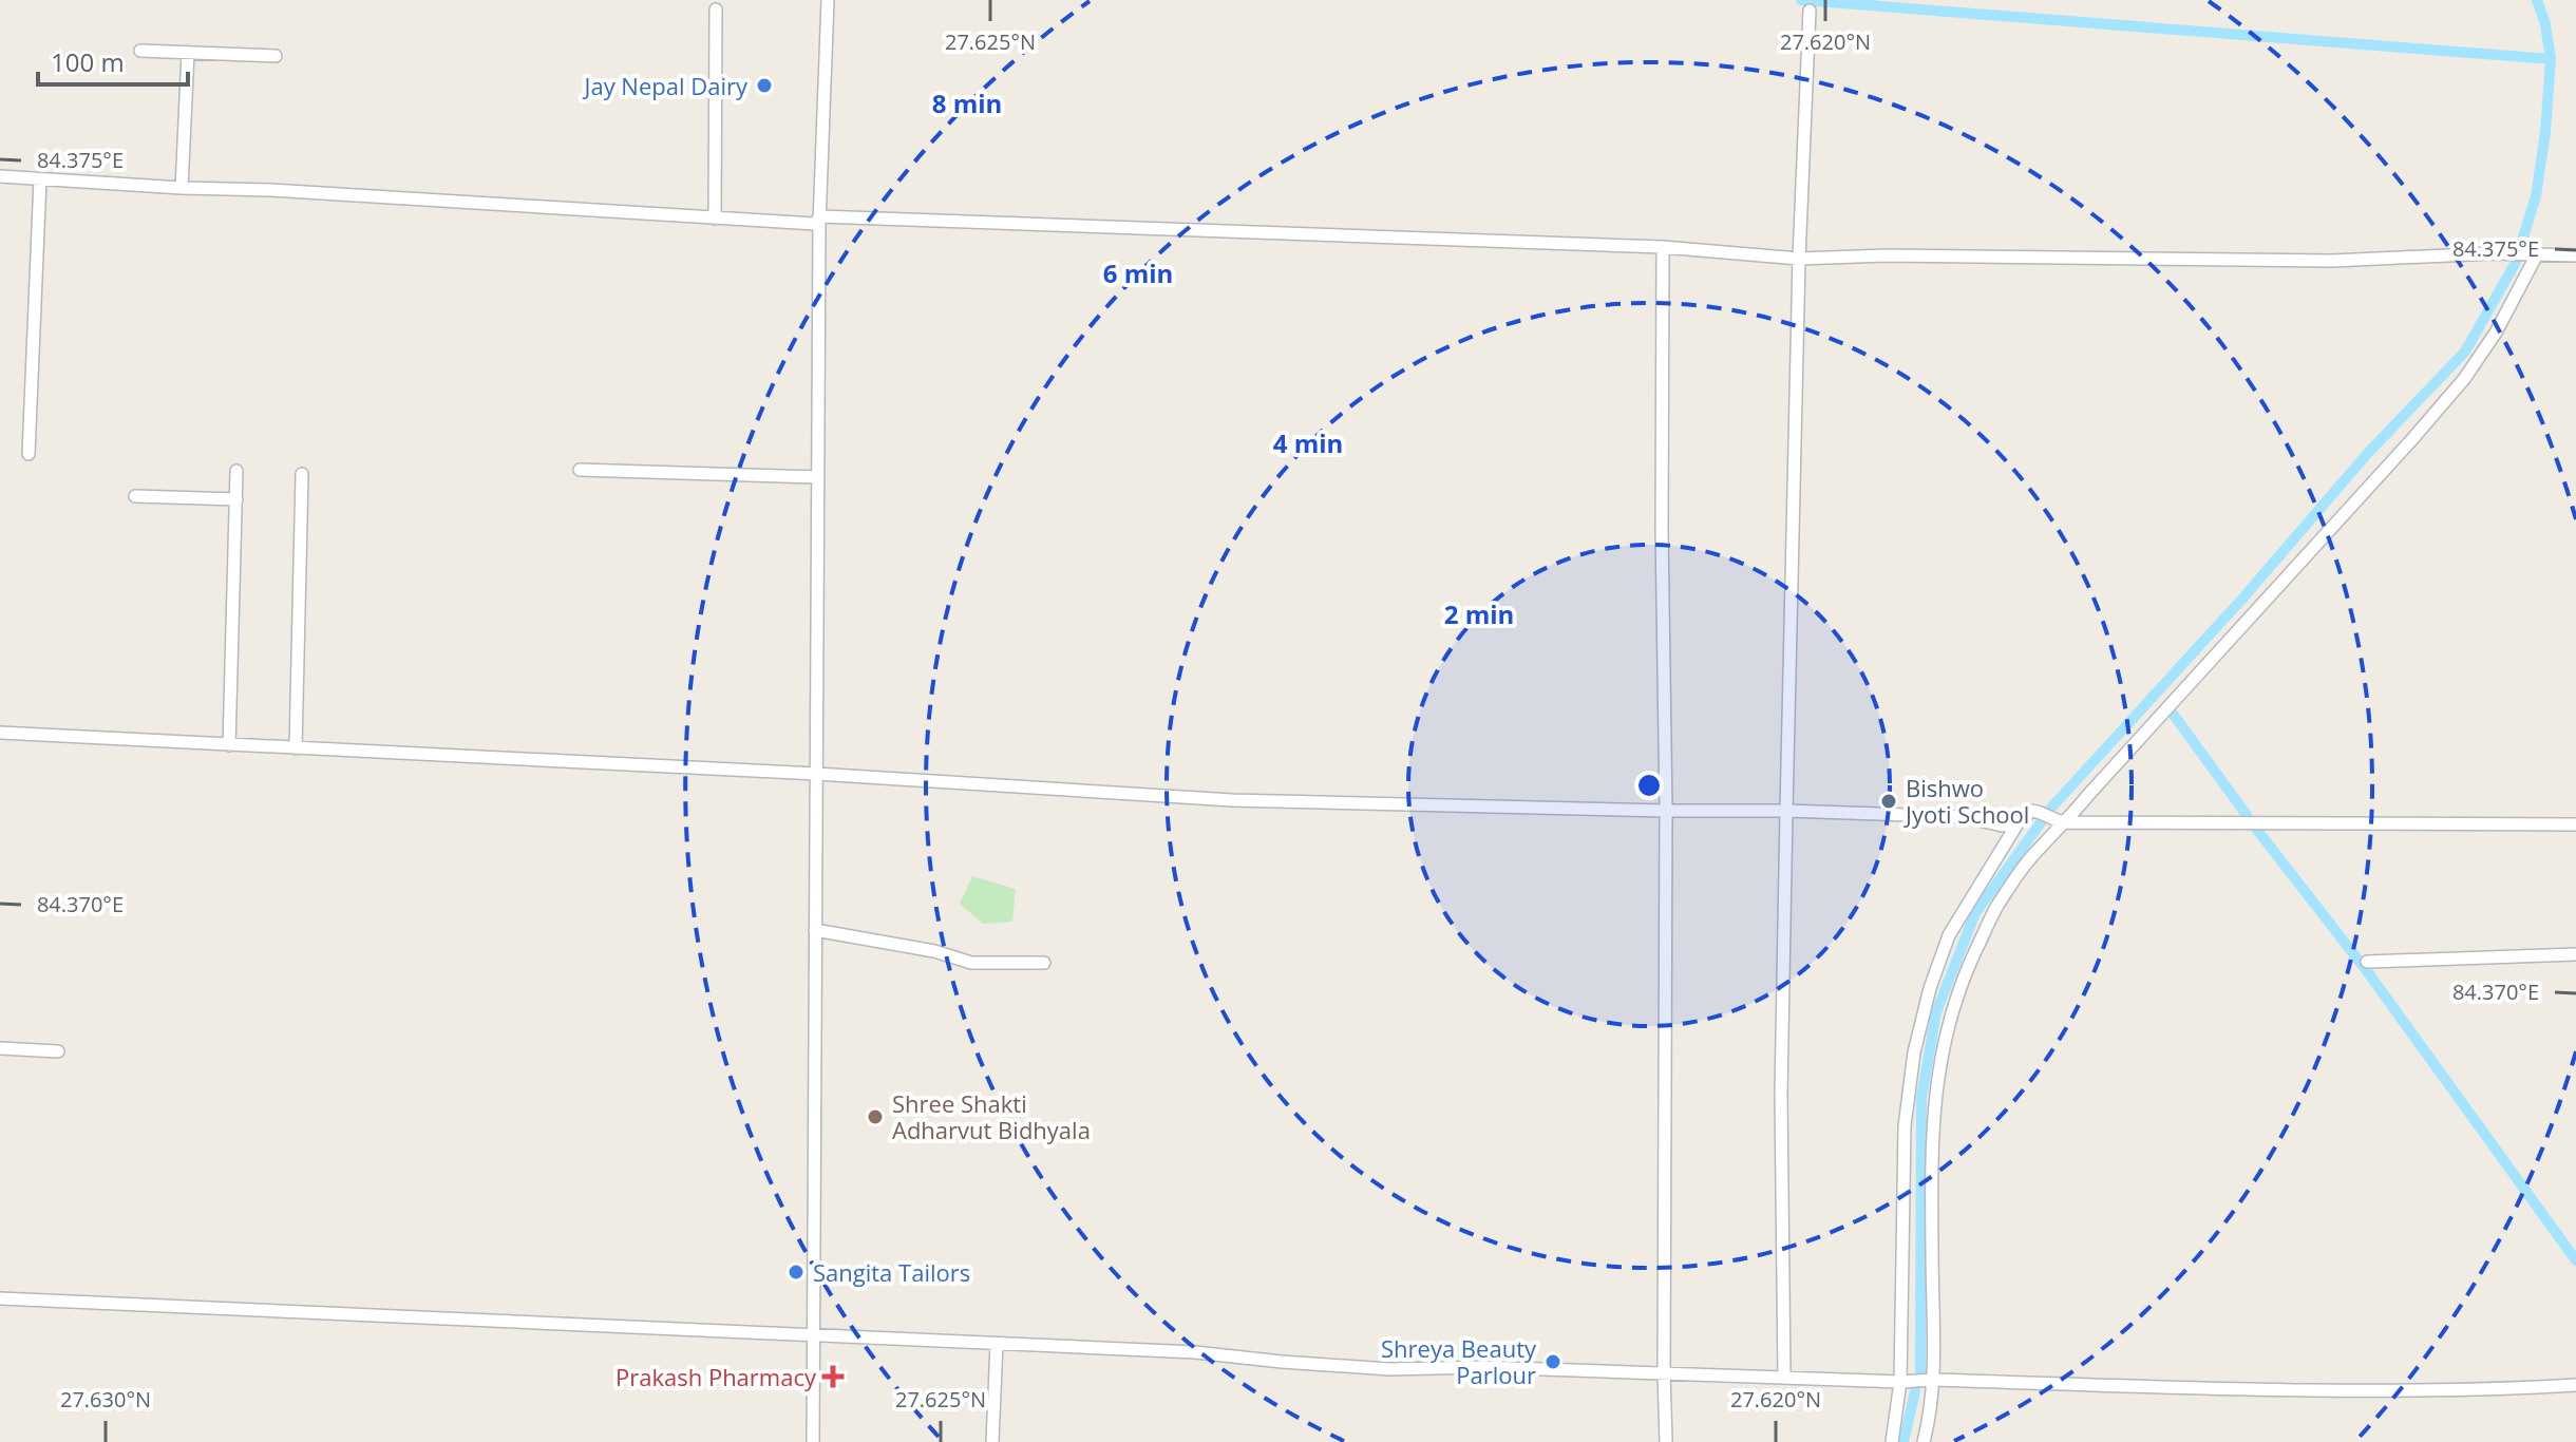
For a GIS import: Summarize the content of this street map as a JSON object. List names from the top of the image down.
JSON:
{
  "places": {
    "other": [
      "Jay Nepal Dairy",
      "Bishwo Jyoti School",
      "Shree Shakti Adharvut Bidhyala",
      "Sangita Tailors",
      "Shreya Beauty Parlour"
    ],
    "health": ["Prakash Pharmacy"]
  },
  "scale_bar": "100 m",
  "coordinates": [
    "27.625°N",
    "27.620°N",
    "84.375°E",
    "84.370°E",
    "27.630°N"
  ],
  "rings": [
    "8 min",
    "6 min",
    "4 min",
    "2 min"
  ]
}
